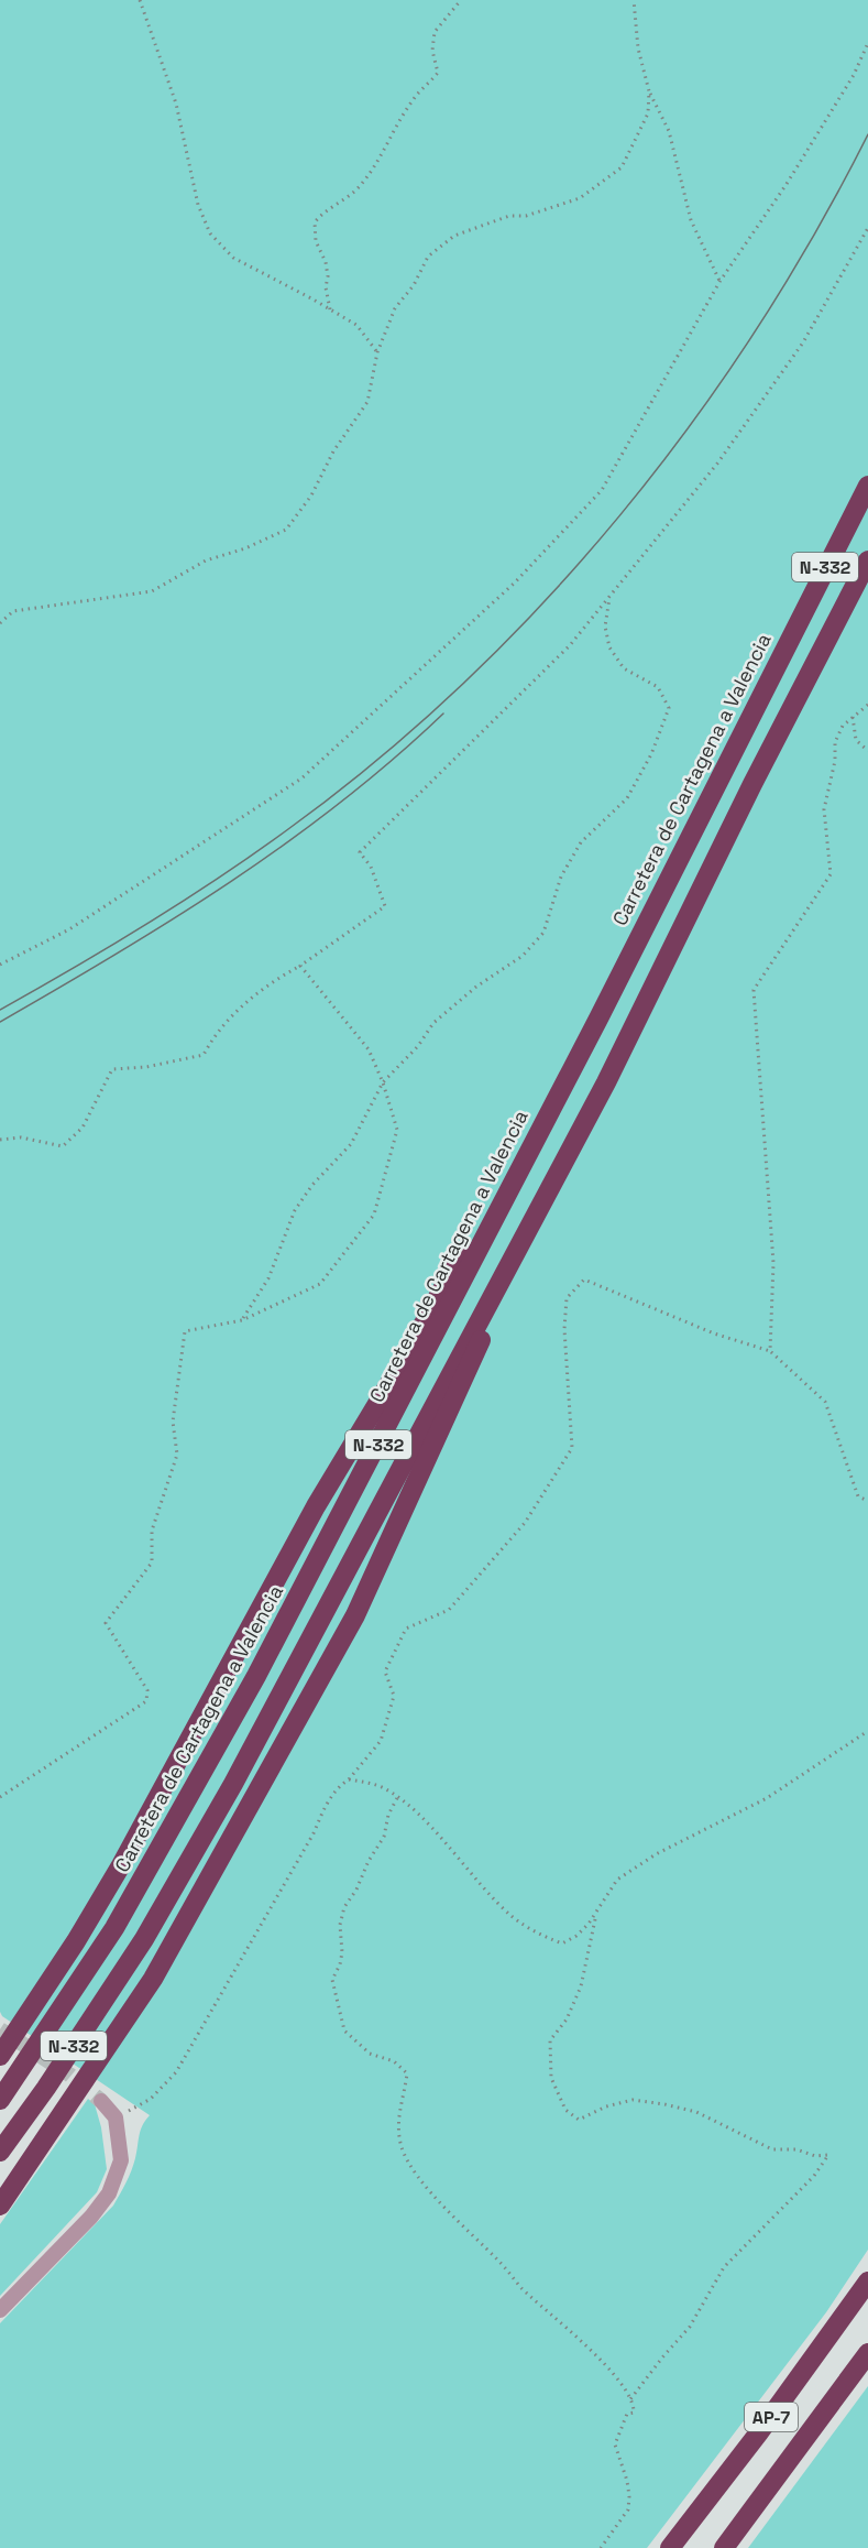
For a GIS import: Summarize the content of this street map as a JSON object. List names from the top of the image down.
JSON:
{
  "streets": {
    "highway": ["N-332", "Carretera de Cartagena a Valencia", "AP-7"]
  }
}
